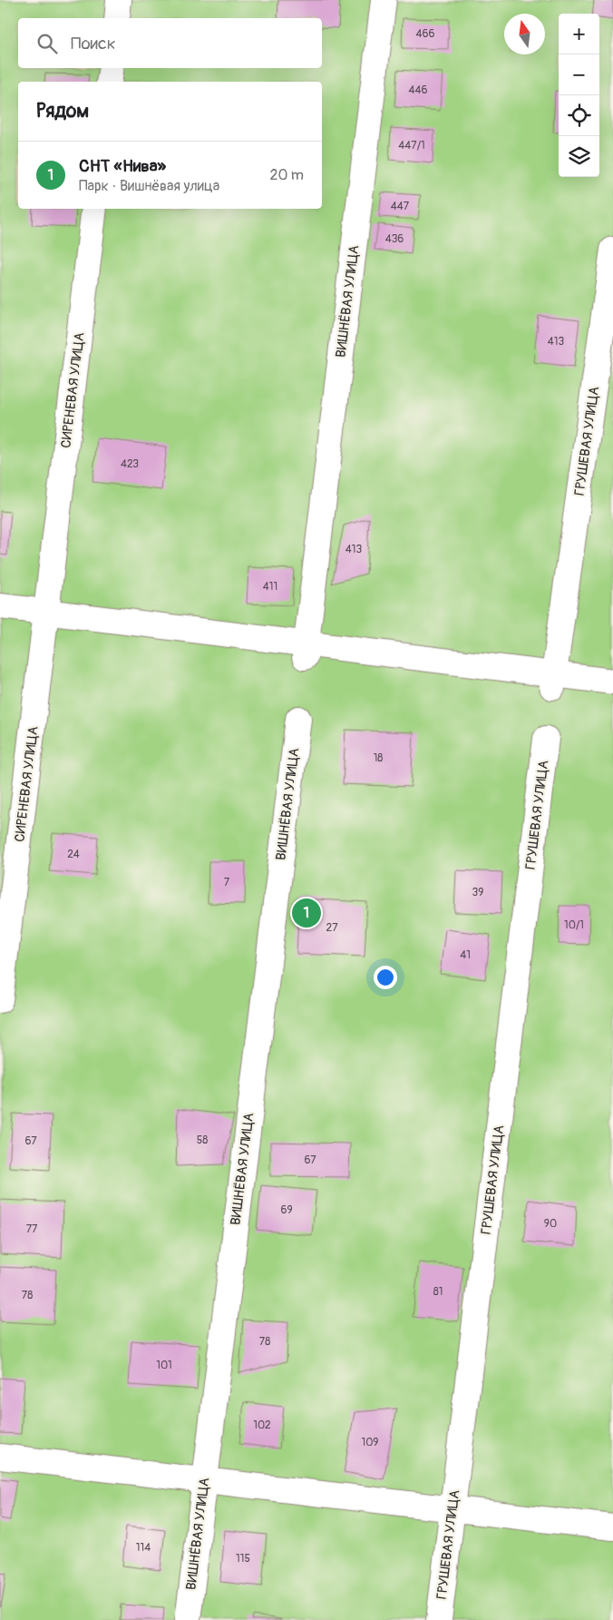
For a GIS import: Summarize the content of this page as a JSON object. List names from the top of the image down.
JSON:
{
  "streets": {
    "street": ["ВИШНЁВАЯ УЛИЦА", "СИРЕНЕВАЯ УЛИЦА", "ГРУШЕВАЯ УЛИЦА"]
  },
  "house_numbers": [
    "466",
    "446",
    "447/1",
    "447",
    "436",
    "413",
    "423",
    "413",
    "411",
    "18",
    "24",
    "7",
    "39",
    "10/1",
    "27",
    "41",
    "58",
    "67",
    "67",
    "69",
    "90",
    "77",
    "81",
    "78",
    "78",
    "101",
    "102",
    "109",
    "114",
    "115"
  ],
  "north": "top",
  "page": {
    "map_buttons": ["+", "−"],
    "search": "Поиск",
    "heading": "Рядом",
    "list": [
      {
        "mark": "1",
        "name": "СНТ «Нива»",
        "note": "Парк · Вишнёвая улица",
        "value": "20 m"
      }
    ],
    "pins": "1"
  }
}
